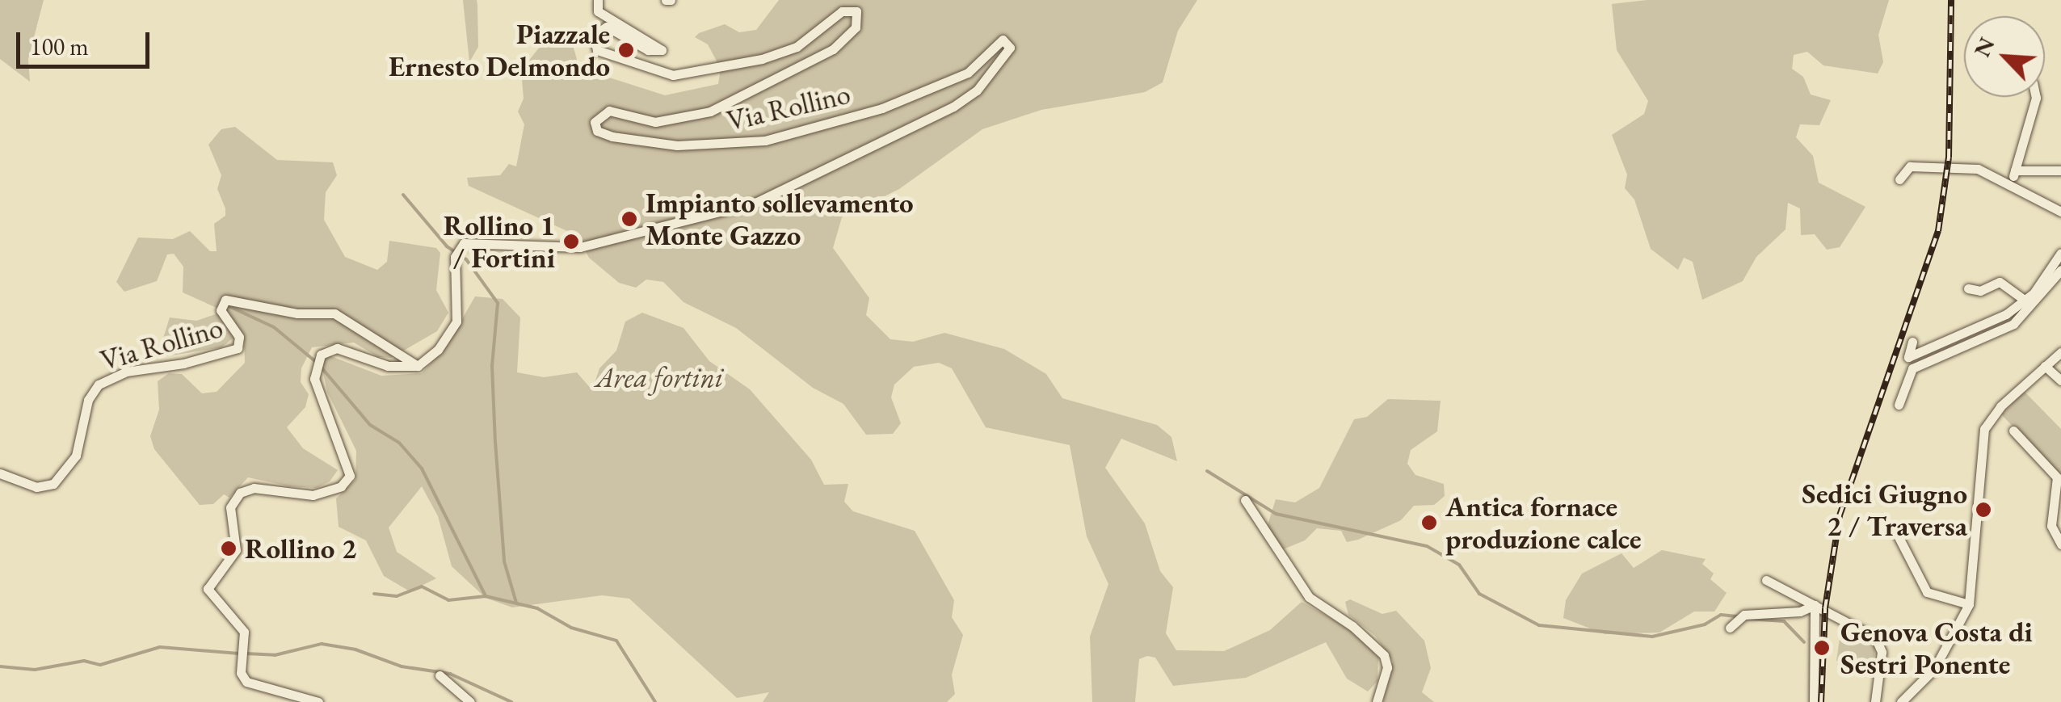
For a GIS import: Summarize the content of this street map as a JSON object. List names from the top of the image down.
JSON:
{
  "streets": {
    "street": ["Via Rollino"]
  },
  "parks": ["Area fortini"],
  "places": [
    "Piazzale Ernesto Delmondo",
    "Impianto sollevamento Monte Gazzo",
    "Rollino 1 / Fortini",
    "Sedici Giugno 2 / Traversa",
    "Antica fornace produzione calce",
    "Rollino 2",
    "Genova Costa di Sestri Ponente"
  ],
  "scale_bar": "100 m",
  "north": "top left"
}
